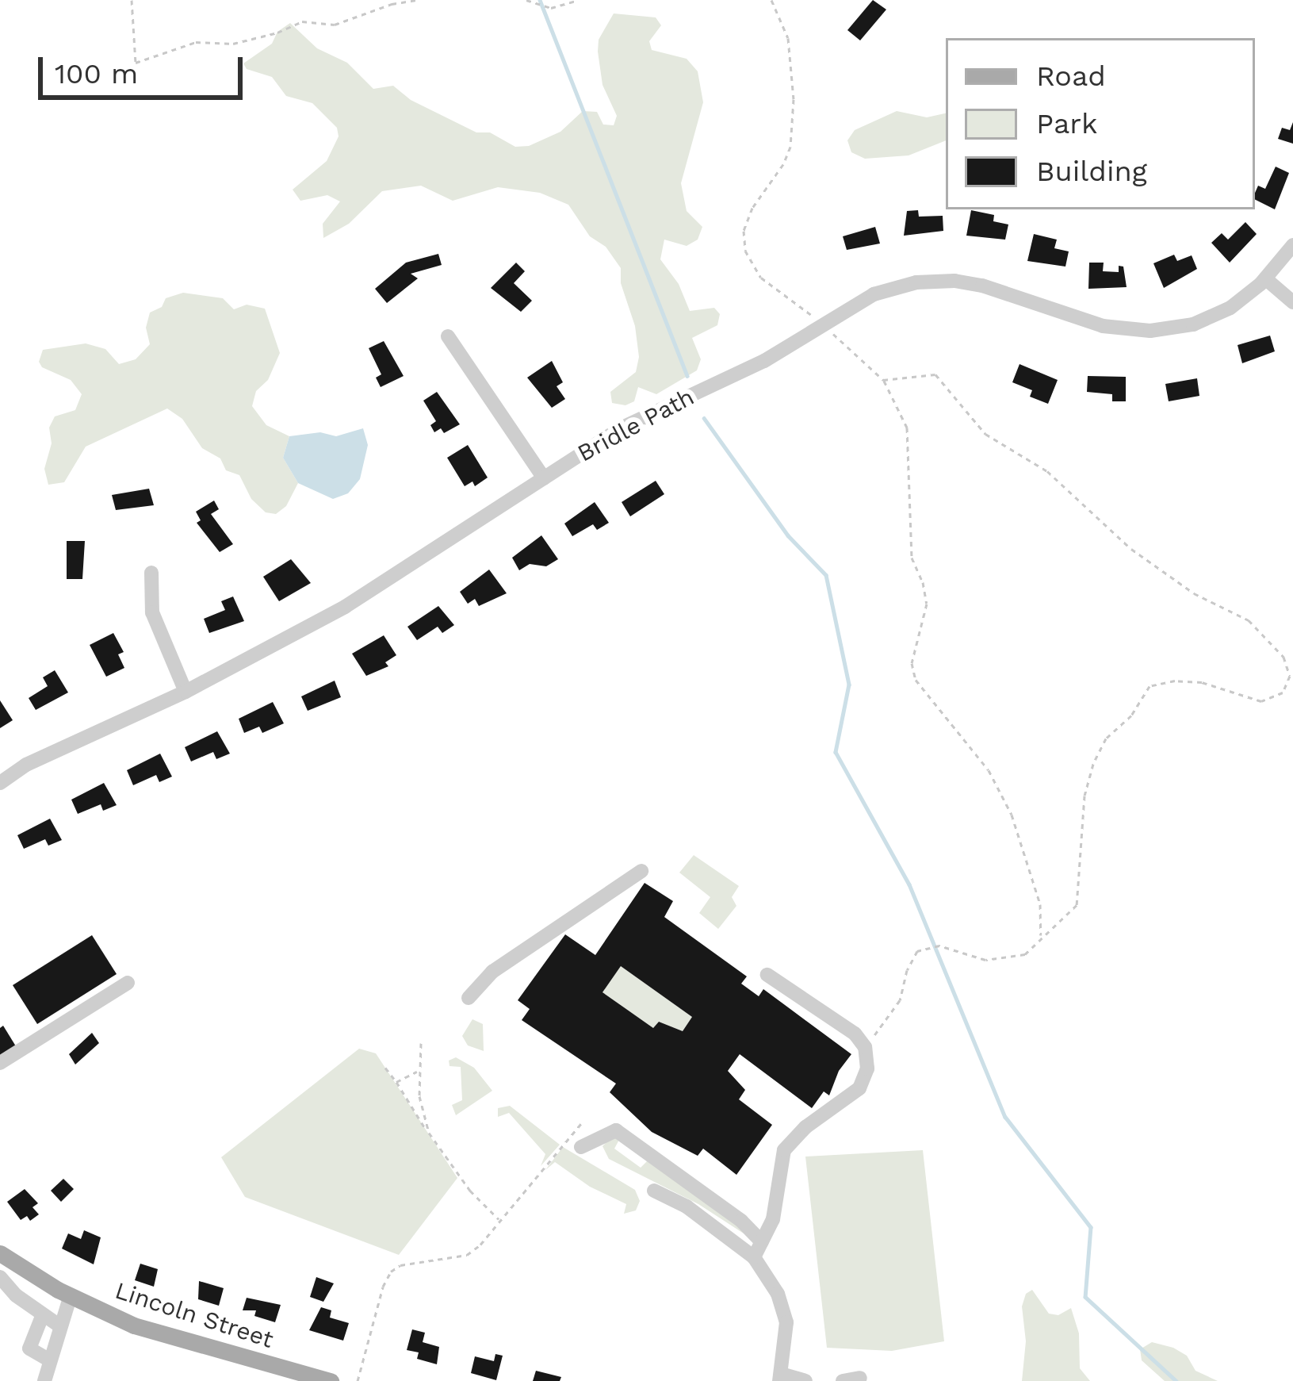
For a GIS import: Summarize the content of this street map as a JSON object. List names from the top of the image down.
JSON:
{
  "streets": {
    "main road": ["Lincoln Street"],
    "street": ["Bridle Path"]
  },
  "legend": ["Road", "Park", "Building"],
  "scale_bar": "100 m"
}
